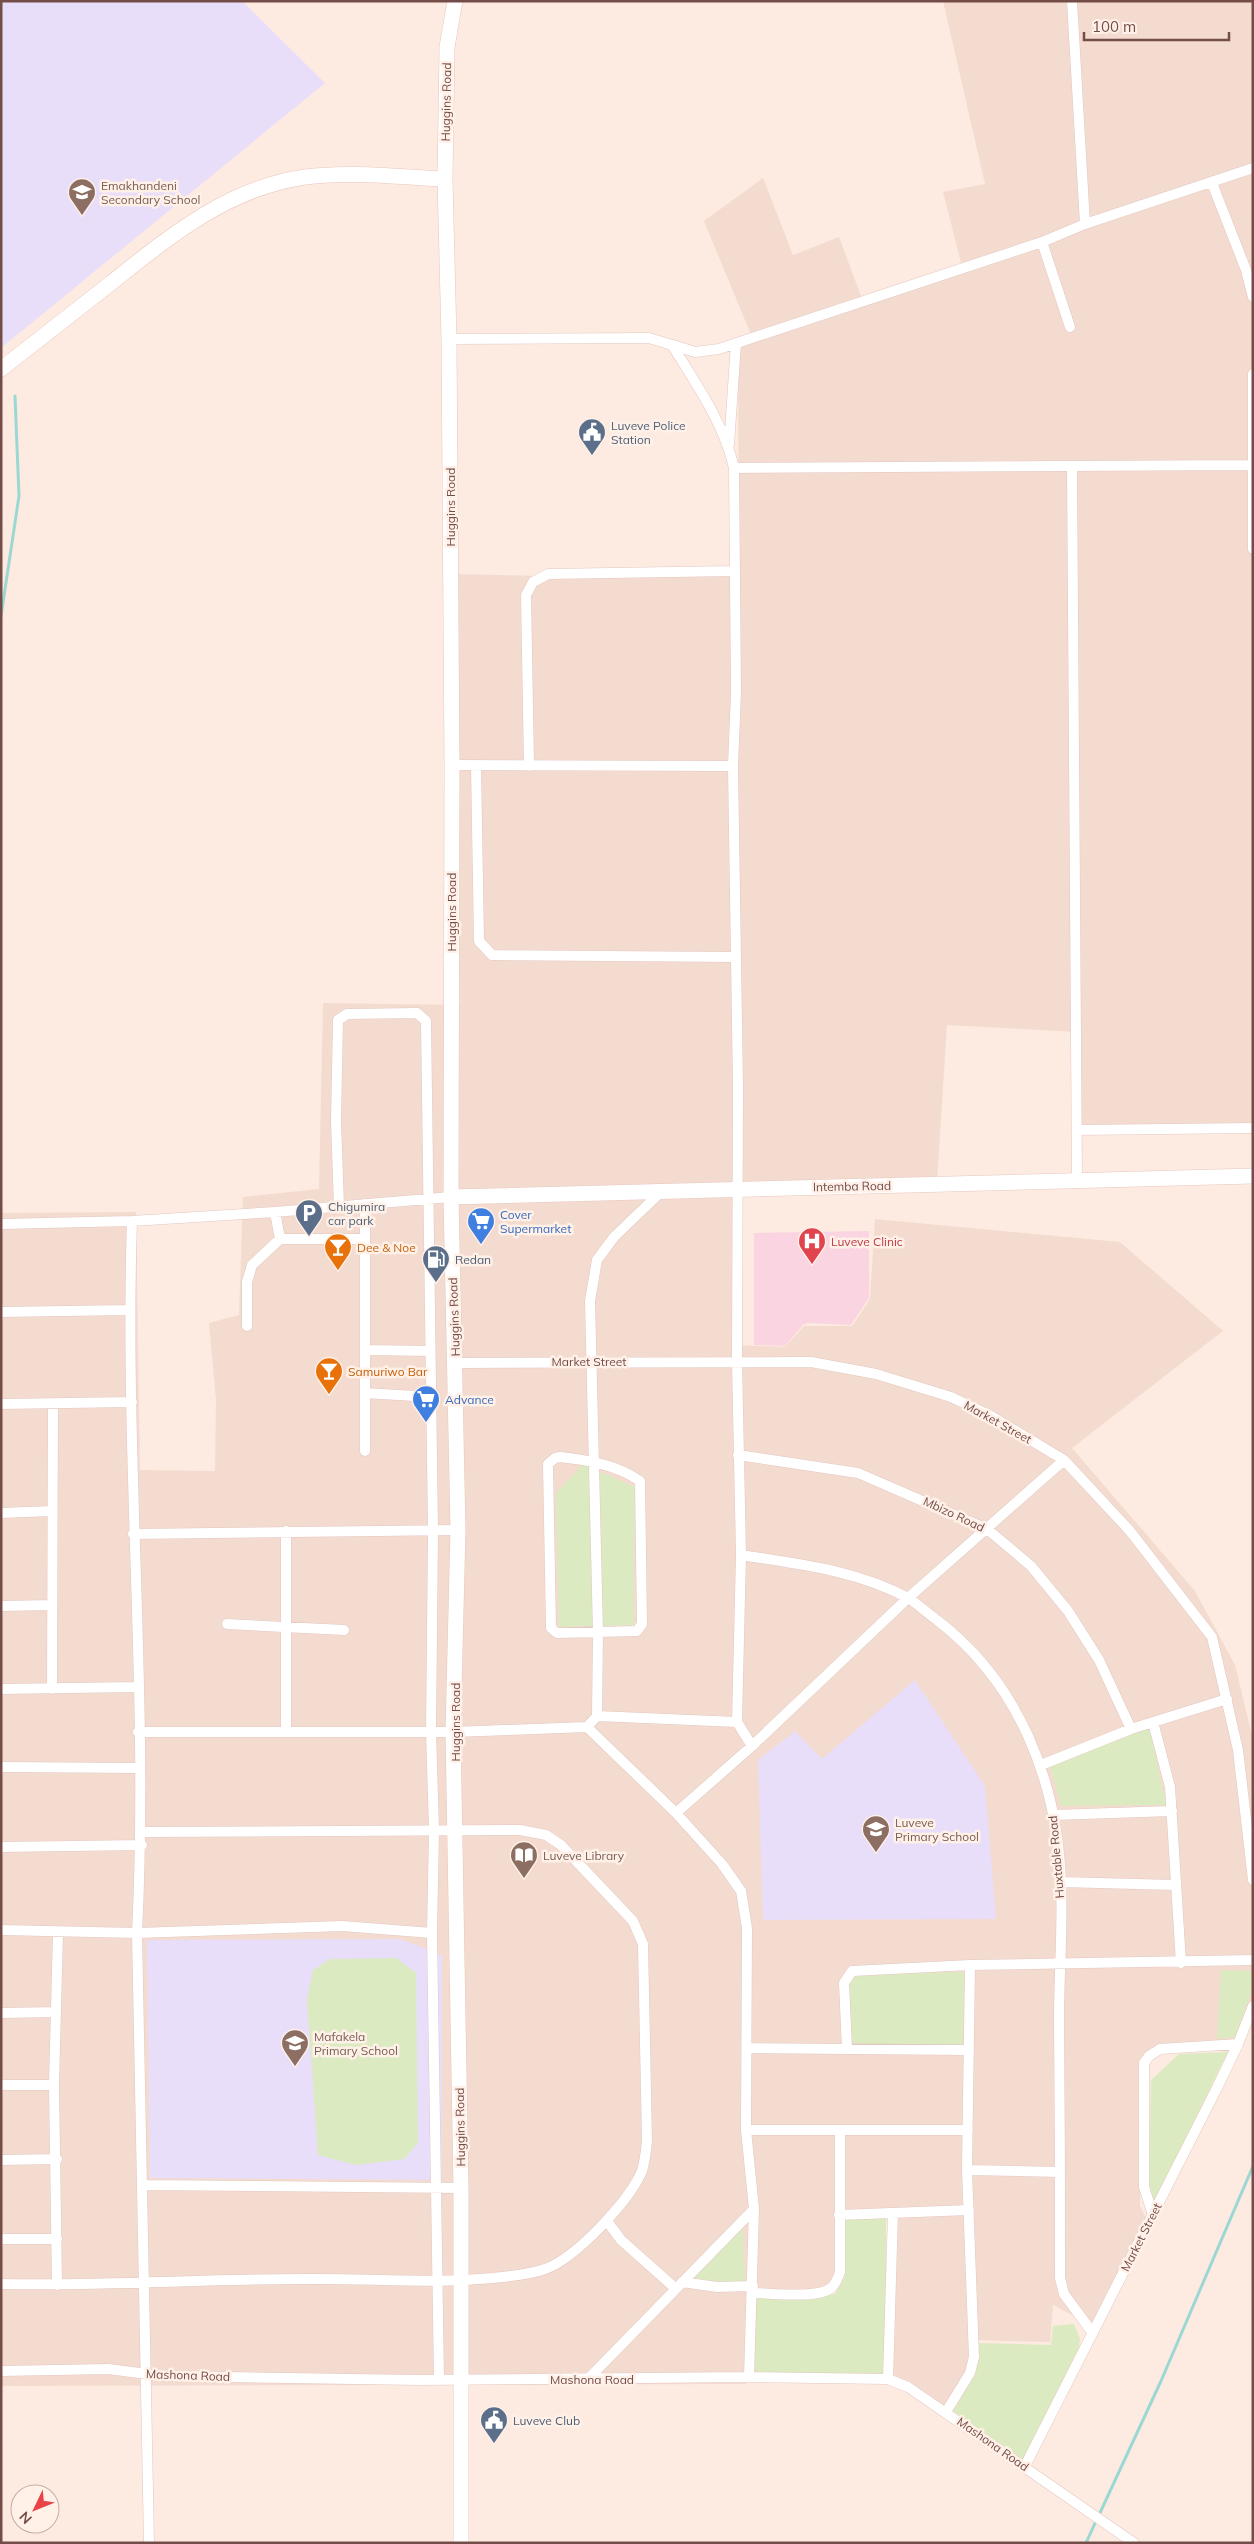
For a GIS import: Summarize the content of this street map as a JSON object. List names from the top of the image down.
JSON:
{
  "streets": {
    "street": [
      "Huggins Road",
      "Intemba Road",
      "Market Street",
      "Mbizo Road",
      "Huxtable Road",
      "Mashona Road"
    ]
  },
  "crossings": [
    ["Huggins Road", "Intemba Road"],
    ["Huggins Road", "Market Street"],
    ["Huggins Road", "Mashona Road"],
    ["Market Street", "Huxtable Road"],
    ["Market Street", "Mashona Road"]
  ],
  "places": {
    "school or university": ["Emakhandeni Secondary School", "Luveve Primary School", "Mafakela Primary School"],
    "public building": ["Luveve Police Station", "Luveve Club"],
    "parking": ["Chigumira car park"],
    "supermarket": ["Cover Supermarket", "Advance"],
    "hospital": ["Luveve Clinic"],
    "bar": ["Dee & Noe", "Samuriwo Bar"],
    "fuel station": ["Redan"],
    "library": ["Luveve Library"]
  },
  "scale_bar": "100 m",
  "north": "bottom left"
}
